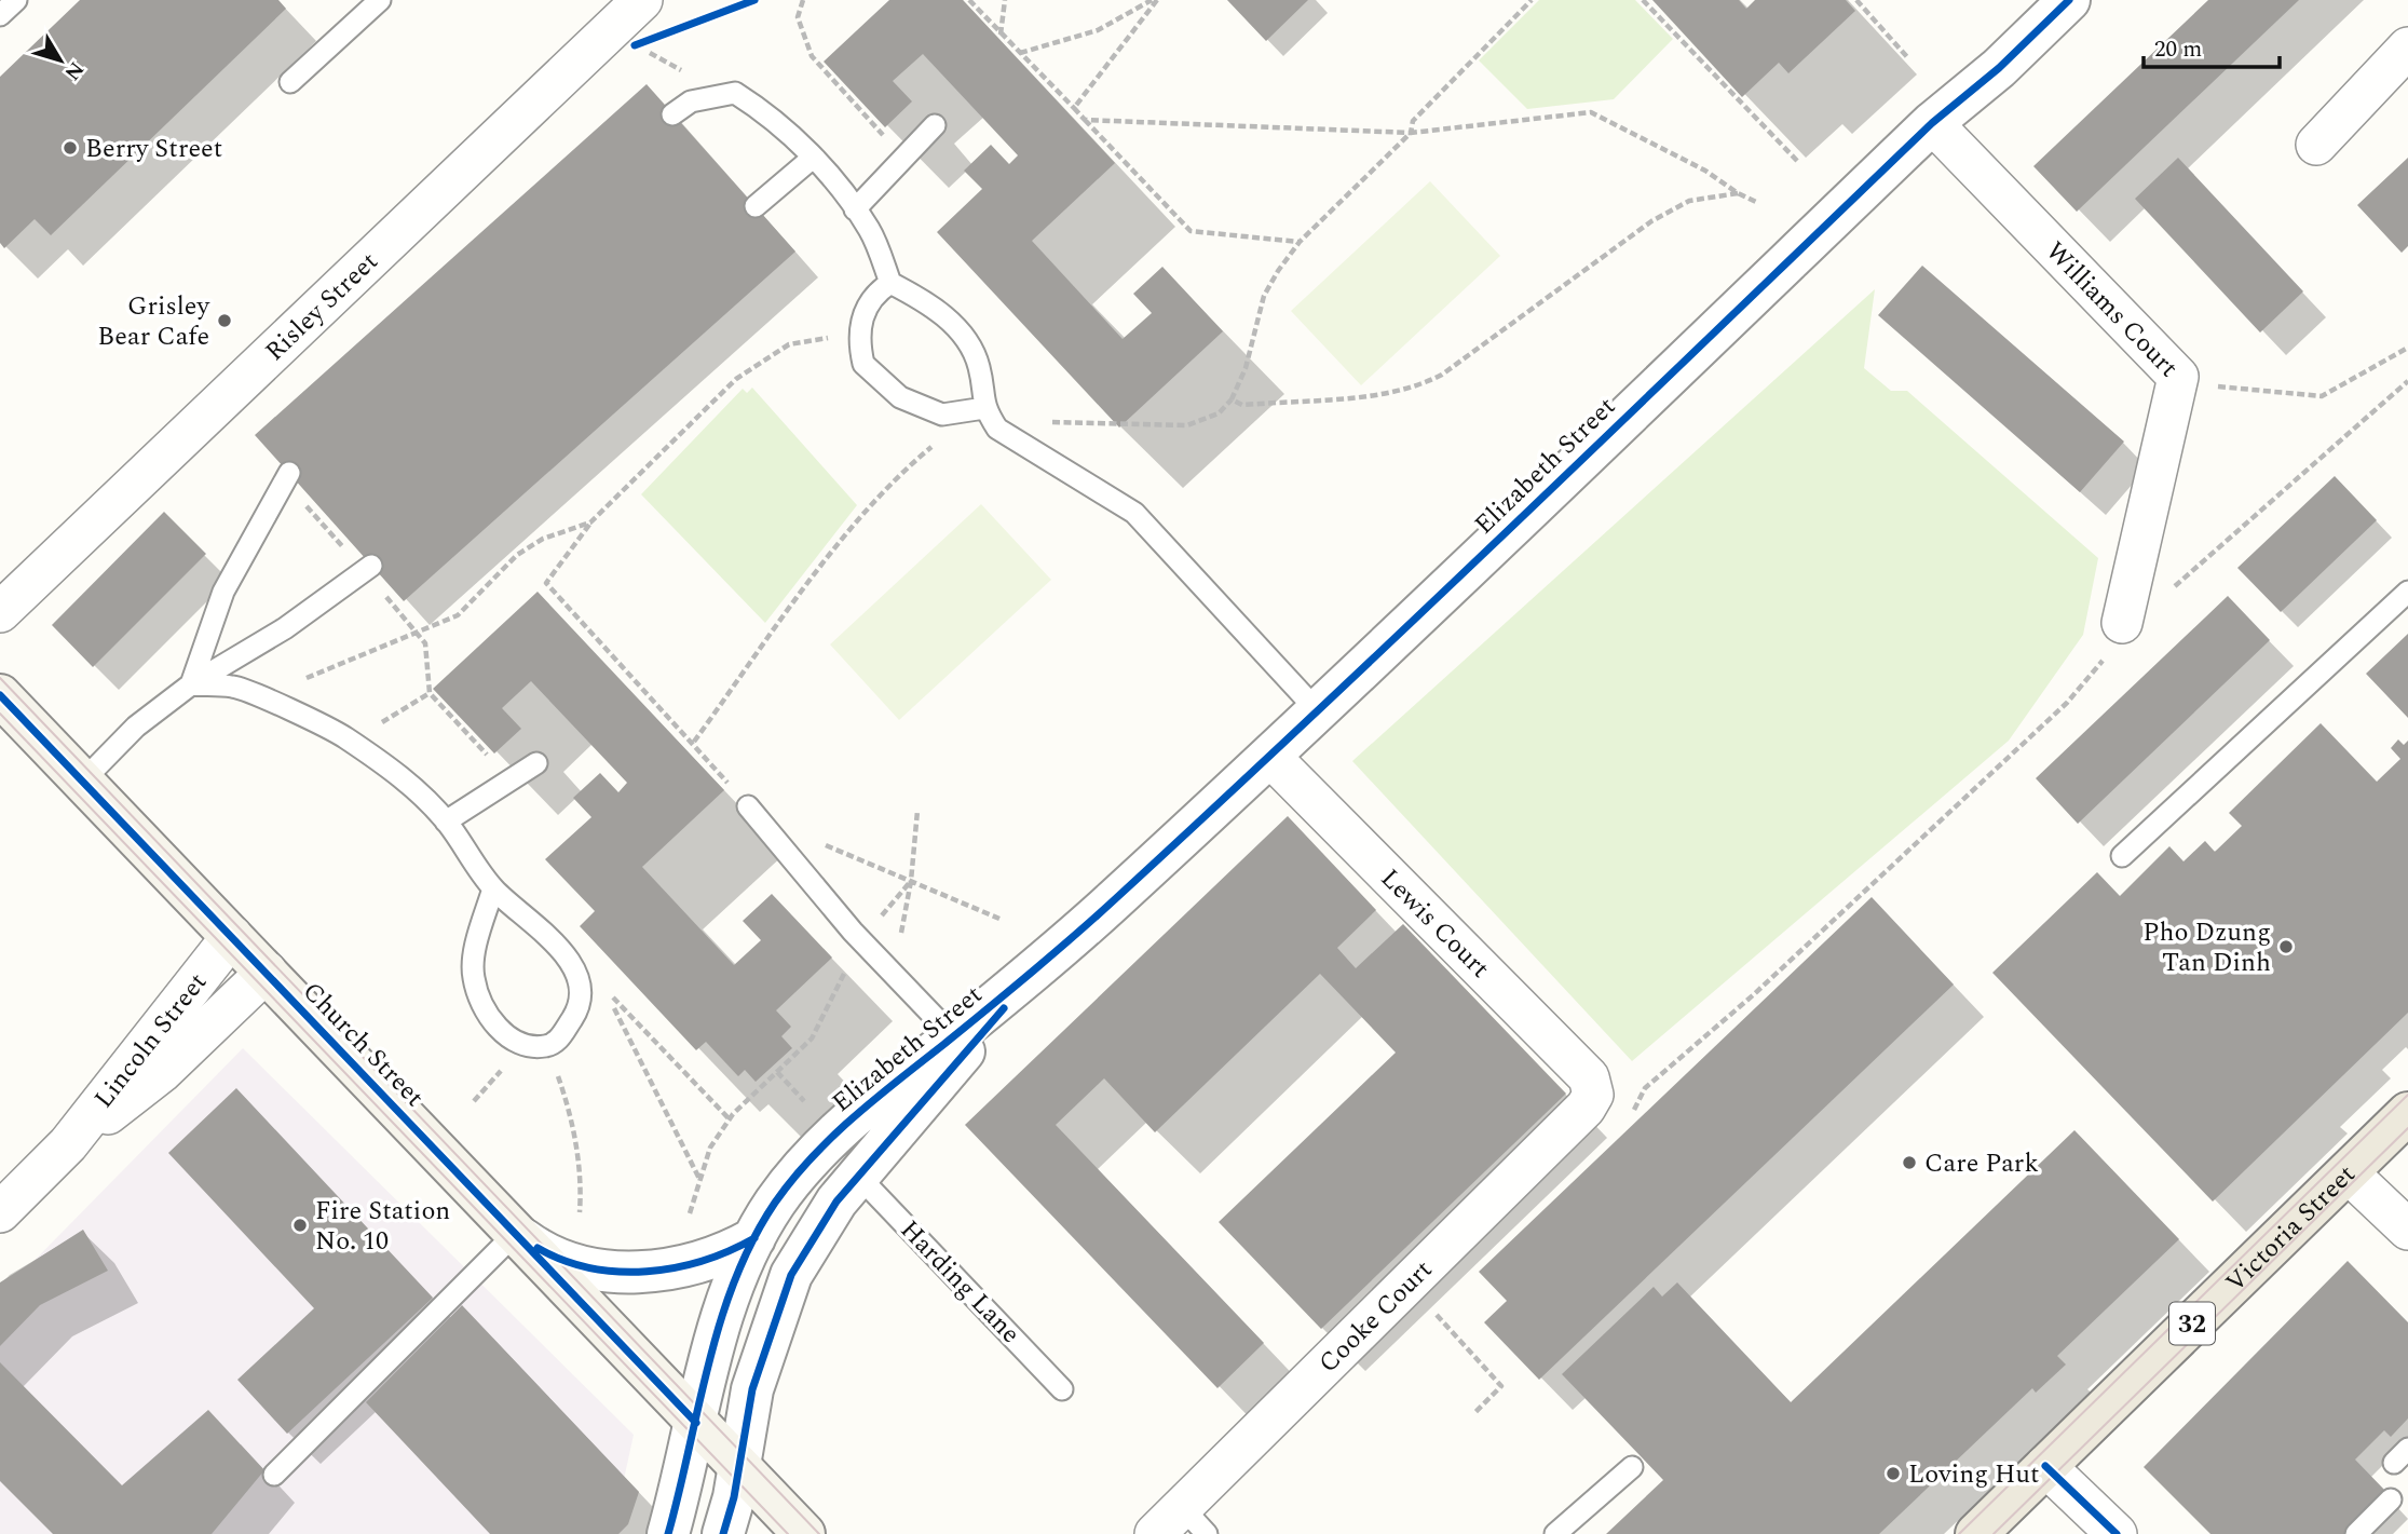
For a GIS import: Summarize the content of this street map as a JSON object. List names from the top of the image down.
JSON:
{
  "streets": {
    "main road": ["Church Street", "Victoria Street", "32"],
    "street": [
      "Risley Street",
      "Williams Court",
      "Elizabeth Street",
      "Lewis Court",
      "Lincoln Street",
      "Cooke Court"
    ],
    "lane": ["Harding Lane"]
  },
  "crossings": [
    ["Williams Court", "Elizabeth Street"],
    ["Elizabeth Street", "Lewis Court"],
    ["Elizabeth Street", "Church Street"],
    ["Elizabeth Street", "Harding Lane"],
    ["Lewis Court", "Cooke Court"],
    ["Lincoln Street", "Church Street"]
  ],
  "places": [
    "Berry Street",
    "Grisley Bear Cafe",
    "Pho Dzung Tan Dinh",
    "Care Park",
    "Fire Station No. 10",
    "Loving Hut"
  ],
  "scale_bar": "20 m",
  "north": "bottom right"
}
